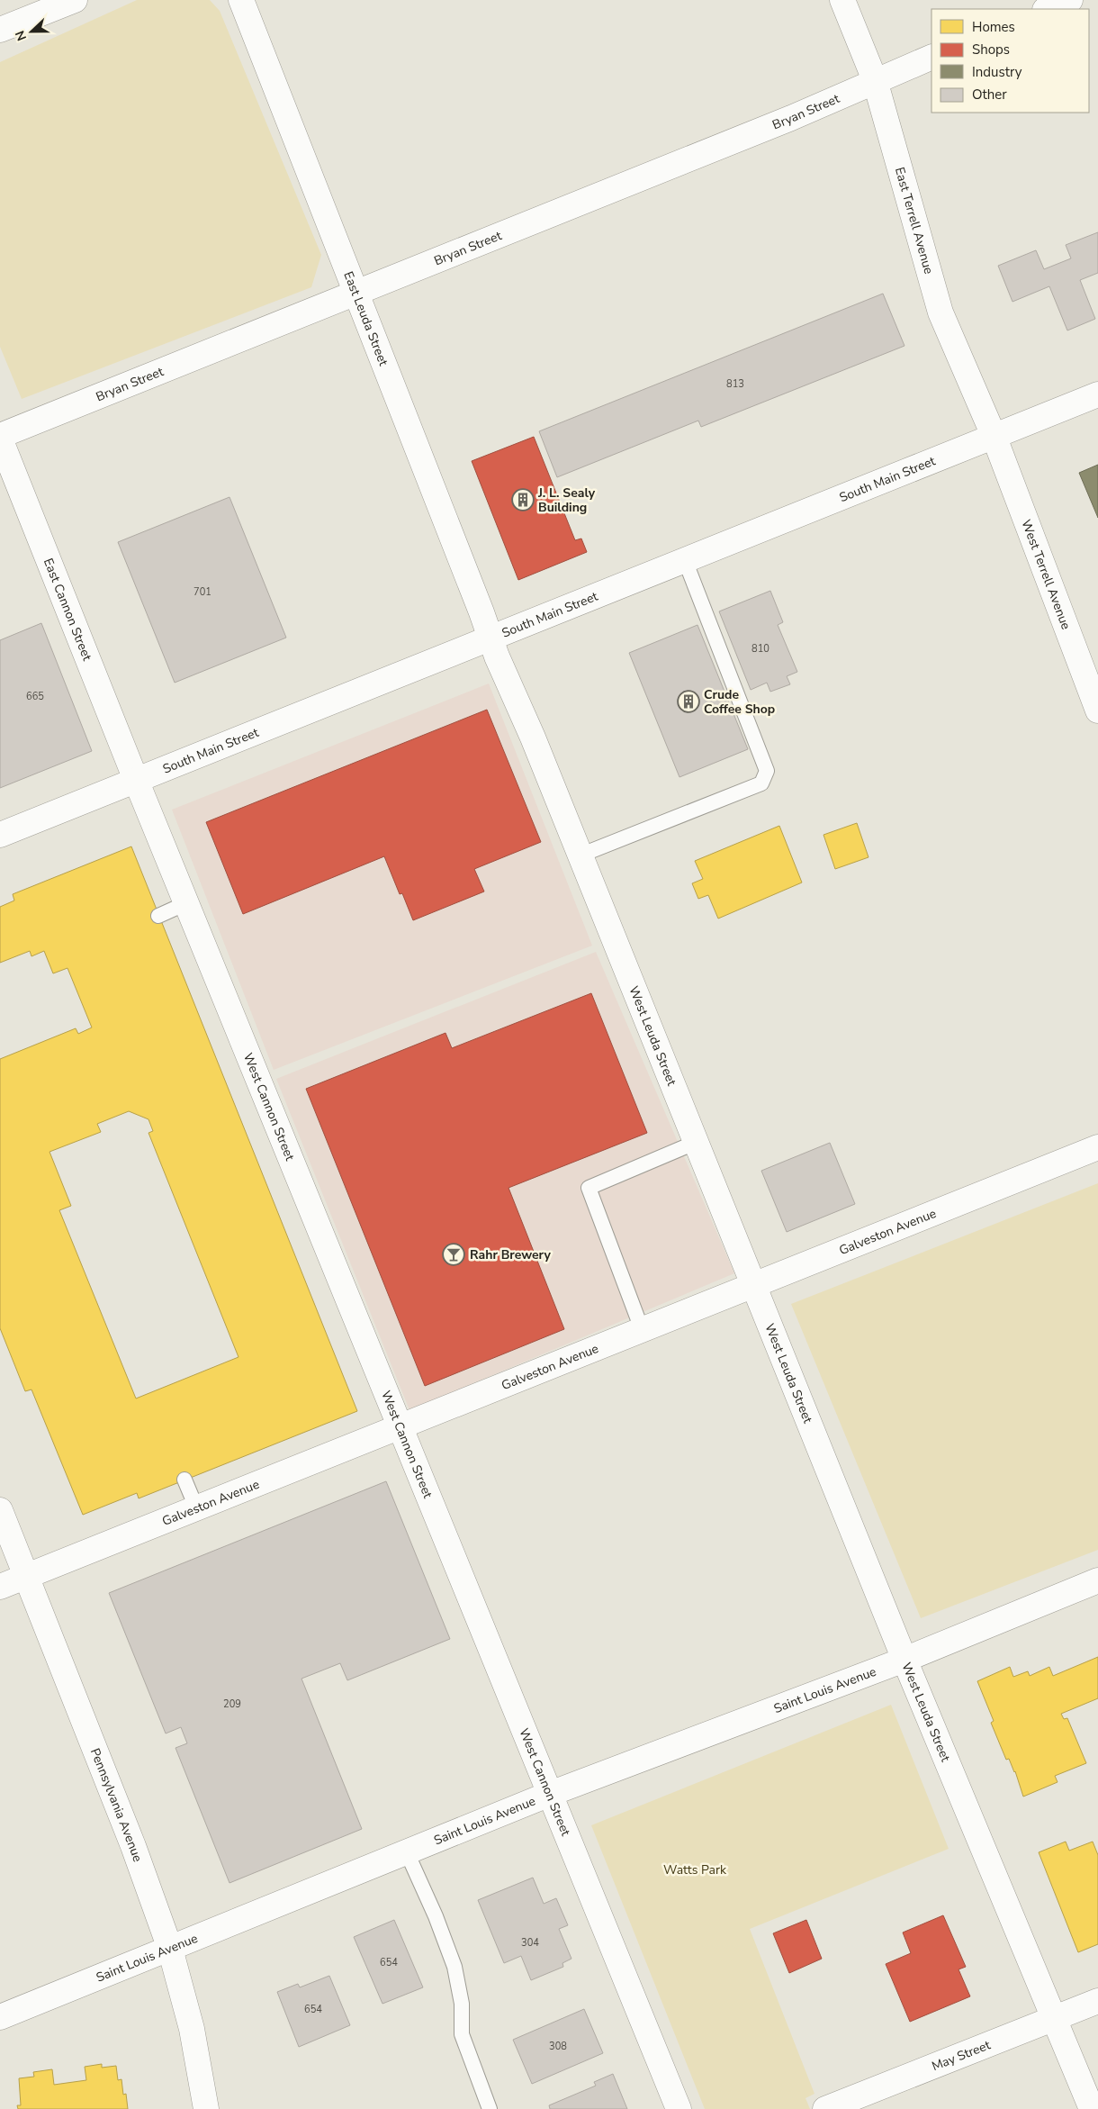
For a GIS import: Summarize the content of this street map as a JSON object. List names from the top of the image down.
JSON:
{
  "streets": {
    "street": [
      "Bryan Street",
      "East Terrell Avenue",
      "East Leuda Street",
      "South Main Street",
      "West Terrell Avenue",
      "East Cannon Street",
      "West Leuda Street",
      "West Cannon Street",
      "Galveston Avenue",
      "Saint Louis Avenue",
      "Pennsylvania Avenue",
      "May Street"
    ]
  },
  "crossings": [
    ["Bryan Street", "East Terrell Avenue"],
    ["Bryan Street", "East Leuda Street"],
    ["Bryan Street", "East Cannon Street"],
    ["East Terrell Avenue", "South Main Street"],
    ["East Terrell Avenue", "West Terrell Avenue"],
    ["East Leuda Street", "South Main Street"],
    ["East Leuda Street", "West Leuda Street"],
    ["South Main Street", "West Terrell Avenue"],
    ["South Main Street", "East Cannon Street"],
    ["South Main Street", "West Leuda Street"],
    ["South Main Street", "West Cannon Street"],
    ["East Cannon Street", "West Cannon Street"],
    ["West Leuda Street", "Galveston Avenue"],
    ["West Leuda Street", "Saint Louis Avenue"],
    ["West Leuda Street", "May Street"],
    ["West Cannon Street", "Galveston Avenue"],
    ["West Cannon Street", "Saint Louis Avenue"],
    ["Galveston Avenue", "Pennsylvania Avenue"],
    ["Saint Louis Avenue", "Pennsylvania Avenue"]
  ],
  "parks": ["Watts Park"],
  "places": {
    "building": ["J. L. Sealy Building", "Crude Coffee Shop"],
    "bar": ["Rahr Brewery"]
  },
  "house_numbers": [
    "813",
    "701",
    "810",
    "665",
    "209",
    "304",
    "654",
    "654",
    "308"
  ],
  "legend": [
    "Homes",
    "Shops",
    "Industry",
    "Other"
  ],
  "north": "left"
}
